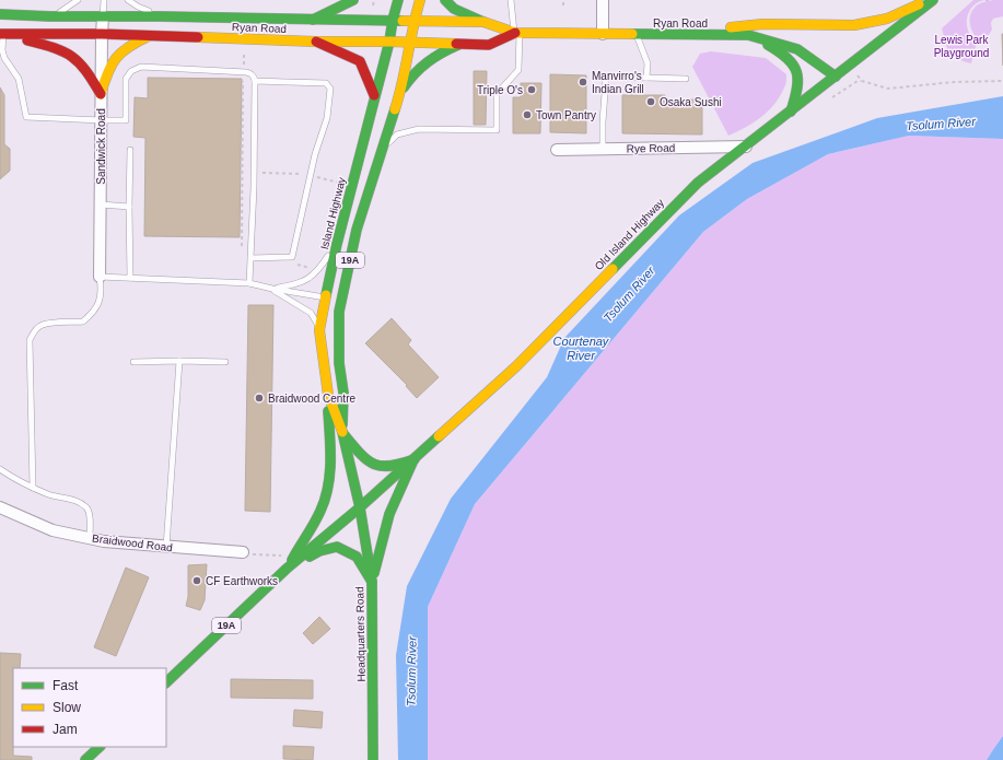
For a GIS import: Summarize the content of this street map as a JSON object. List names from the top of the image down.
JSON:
{
  "streets": {
    "main road": [
      "Ryan Road",
      "Island Highway",
      "Old Island Highway",
      "19A",
      "Headquarters Road"
    ],
    "street": ["Sandwick Road", "Rye Road", "Braidwood Road"]
  },
  "crossings": [
    ["Ryan Road", "Sandwick Road"],
    ["Ryan Road", "Island Highway"],
    ["Ryan Road", "Old Island Highway"],
    ["Rye Road", "Old Island Highway"],
    ["Island Highway", "Old Island Highway"],
    ["Island Highway", "19A"],
    ["Island Highway", "Headquarters Road"],
    ["Old Island Highway", "19A"],
    ["Old Island Highway", "Headquarters Road"],
    ["19A", "Headquarters Road"]
  ],
  "water": ["Tsolum River", "Courtenay River"],
  "parks": ["Lewis Park Playground"],
  "places": [
    "Manvirro's Indian Grill",
    "Triple O's",
    "Osaka Sushi",
    "Town Pantry",
    "Braidwood Centre",
    "CF Earthworks"
  ],
  "legend": ["Fast", "Slow", "Jam"]
}
